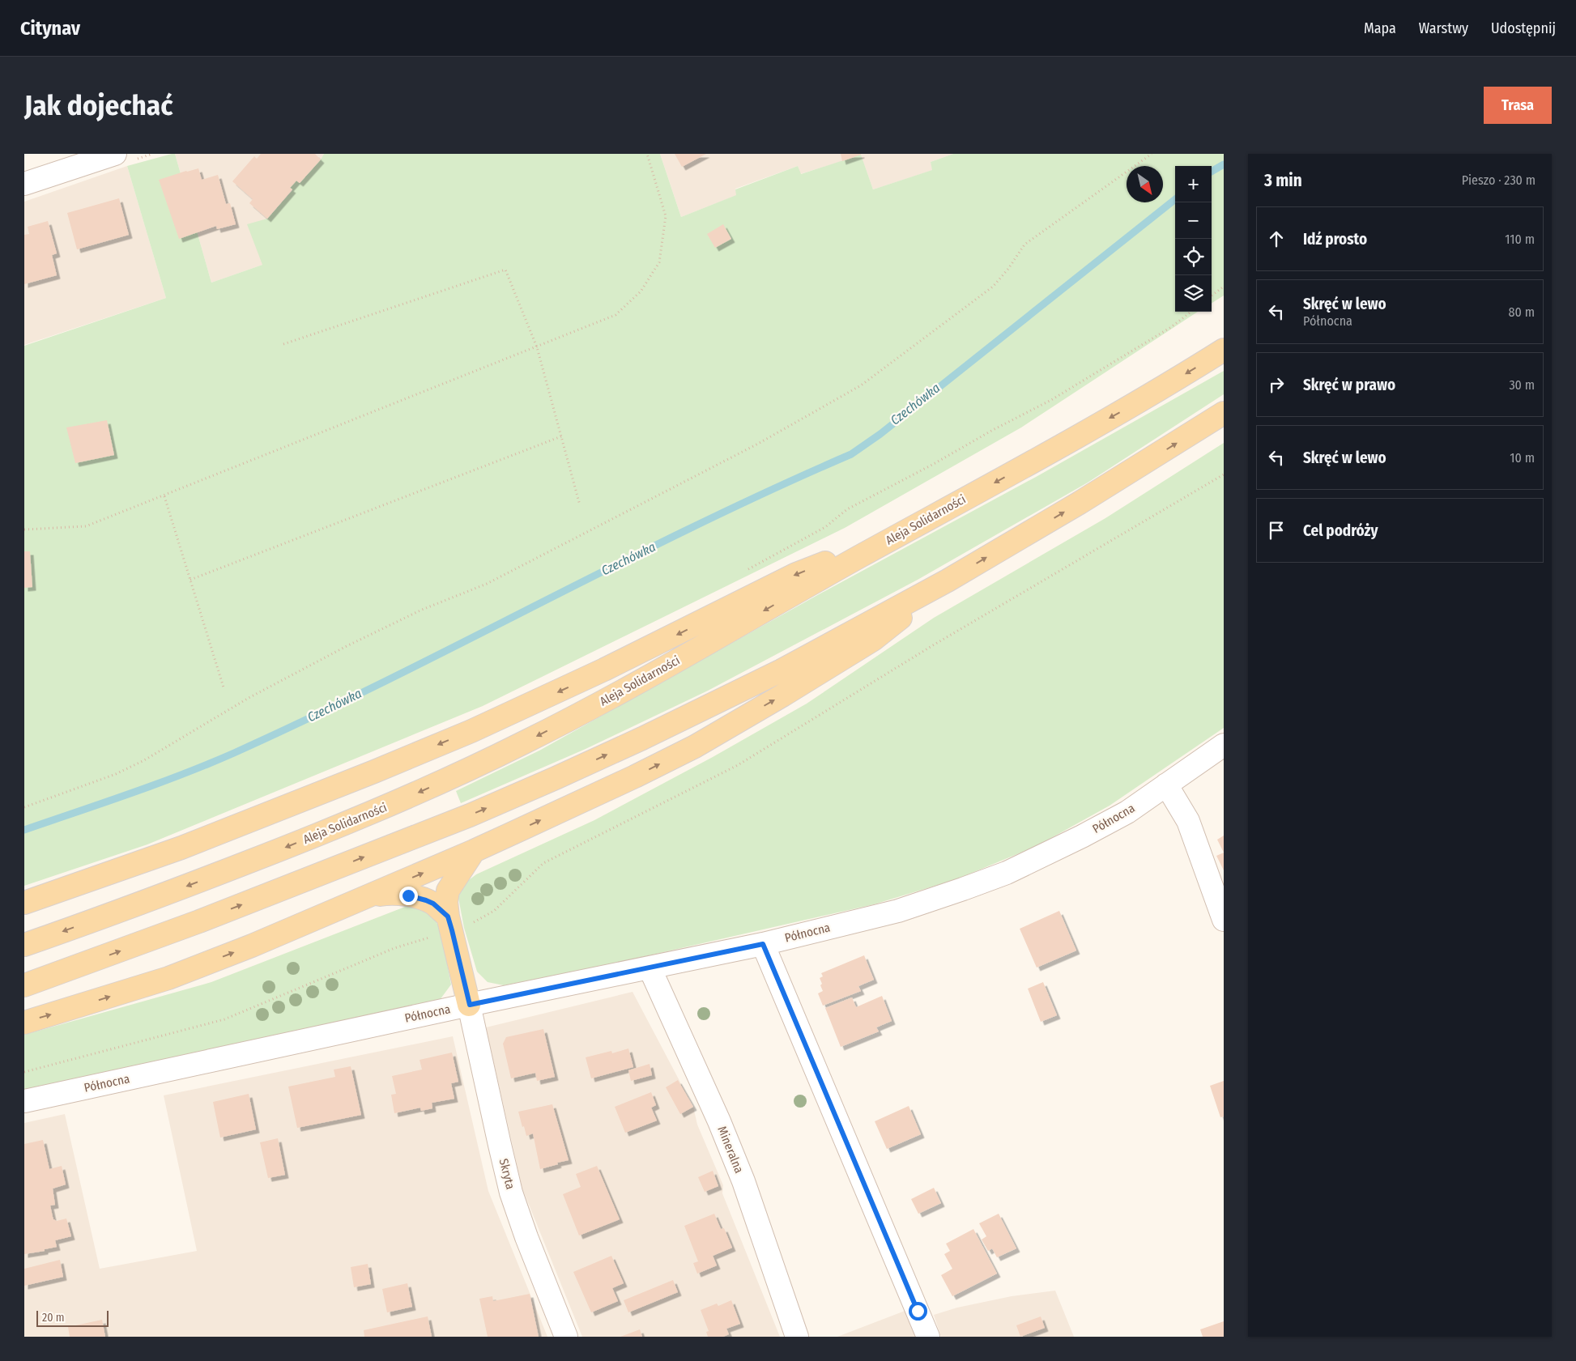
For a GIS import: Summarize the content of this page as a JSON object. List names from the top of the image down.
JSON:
{
  "streets": {
    "main road": ["Aleja Solidarności"],
    "street": ["Północna", "Mineralna", "Skryta"]
  },
  "crossings": [
    ["Północna", "Mineralna"],
    ["Północna", "Skryta"]
  ],
  "water": ["Czechówka"],
  "scale_bar": "20 m",
  "north": "bottom right",
  "page": {
    "header": "Citynav",
    "nav": ["Mapa", "Warstwy", "Udostępnij"],
    "buttons": "Trasa",
    "title": "Jak dojechać",
    "heading": ["3 min", "Pieszo · 230 m"],
    "map_buttons": ["+", "−"],
    "list": [
      ["Idź prosto", "110 m"],
      ["Skręć w lewo", "Północna", "80 m"],
      ["Skręć w prawo", "30 m"],
      ["Skręć w lewo", "10 m"],
      "Cel podróży"
    ],
    "scale": "20 m"
  }
}
